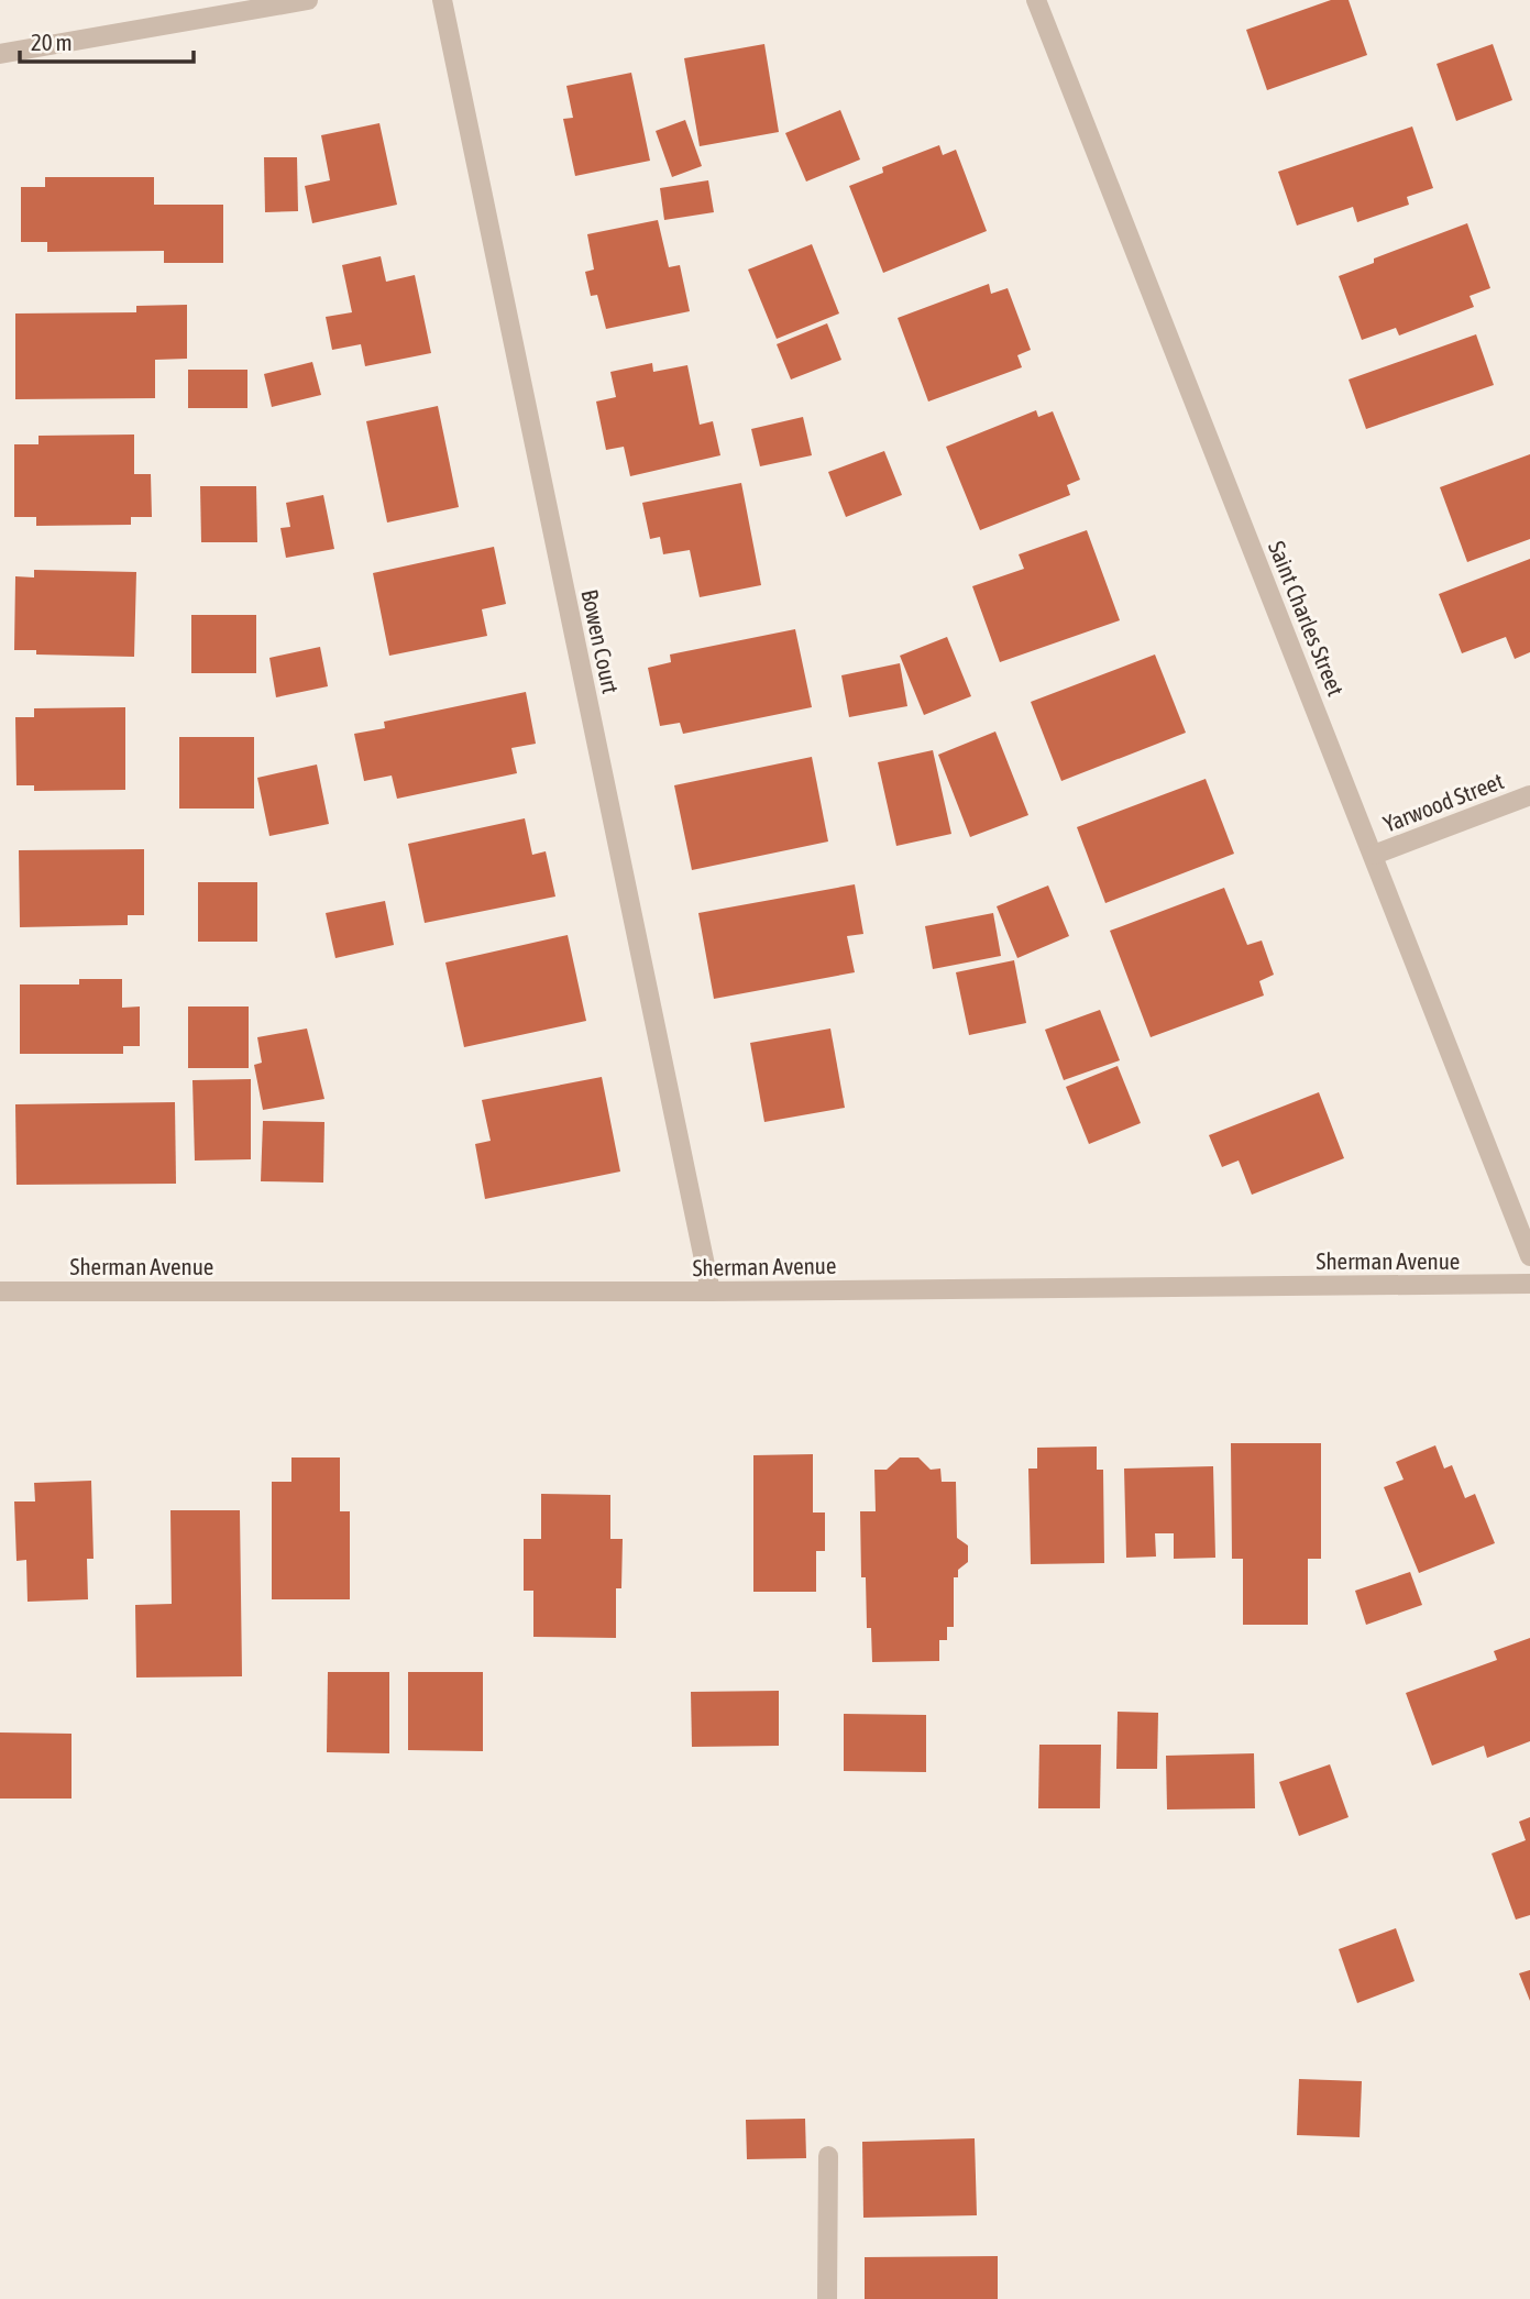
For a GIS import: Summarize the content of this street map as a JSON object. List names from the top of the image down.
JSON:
{
  "streets": {
    "street": [
      "Saint Charles Street",
      "Bowen Court",
      "Yarwood Street",
      "Sherman Avenue"
    ]
  },
  "crossings": [
    ["Saint Charles Street", "Yarwood Street"],
    ["Bowen Court", "Sherman Avenue"]
  ],
  "scale_bar": "20 m"
}
